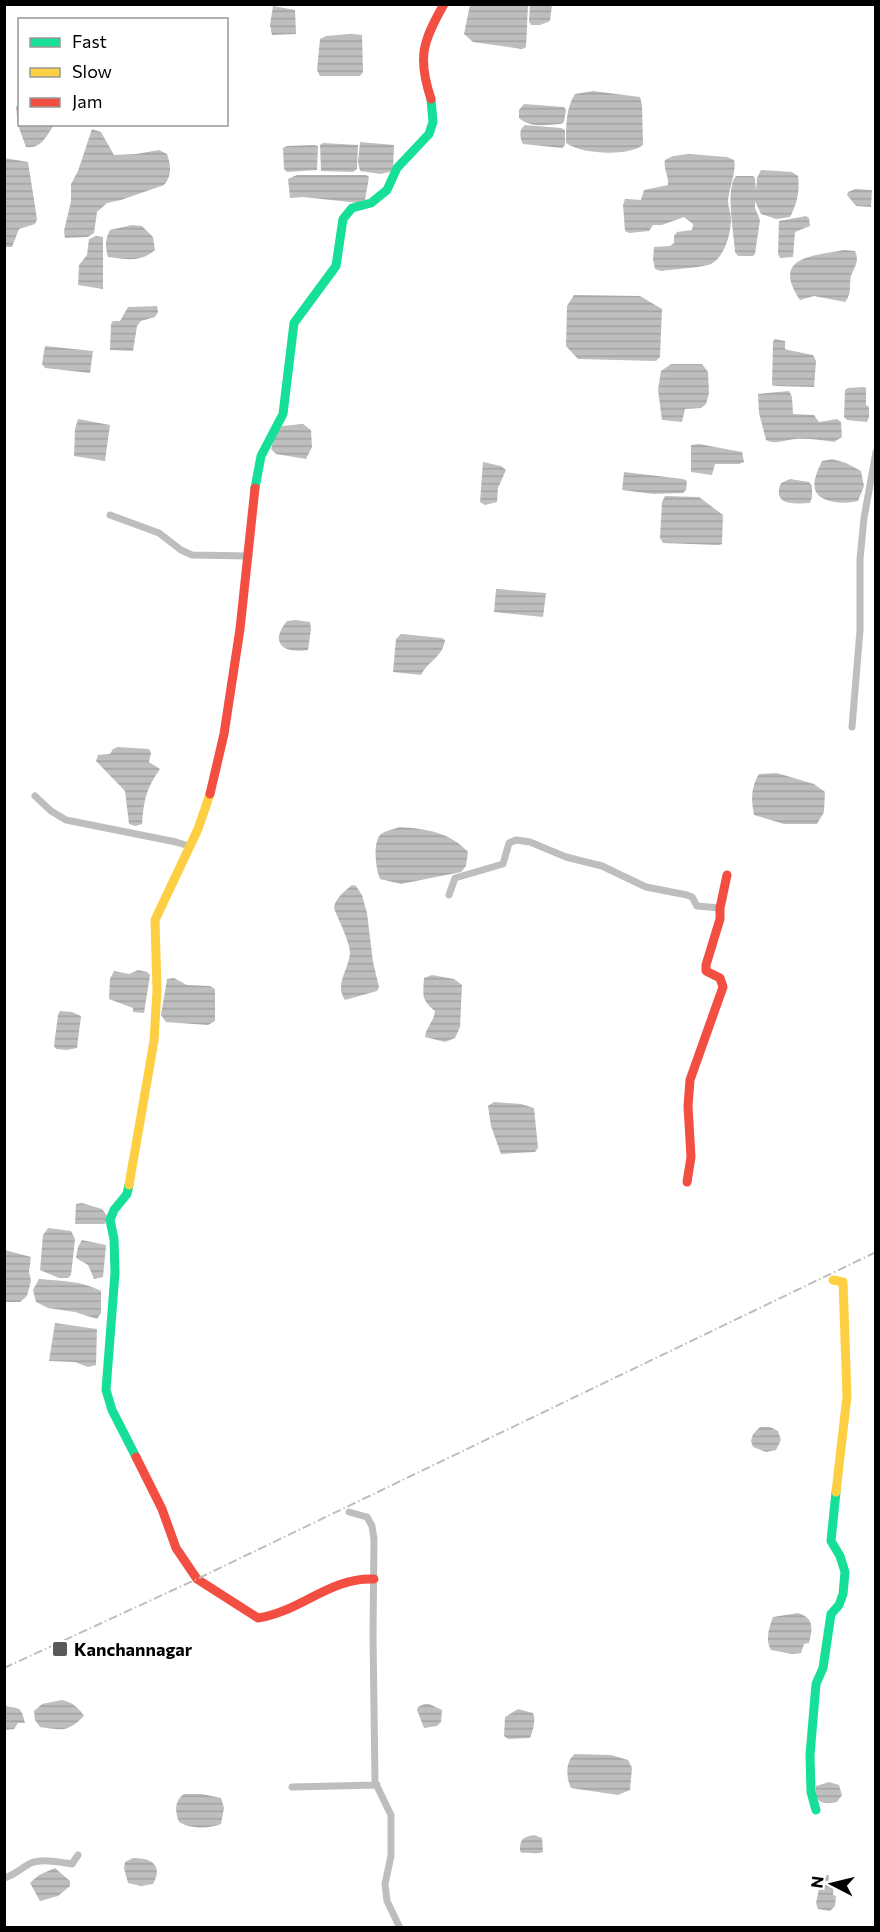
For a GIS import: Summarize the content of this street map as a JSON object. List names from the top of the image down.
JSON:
{
  "places": {
    "transit": ["Kanchannagar"]
  },
  "legend": ["Fast", "Slow", "Jam"],
  "north": "left"
}
